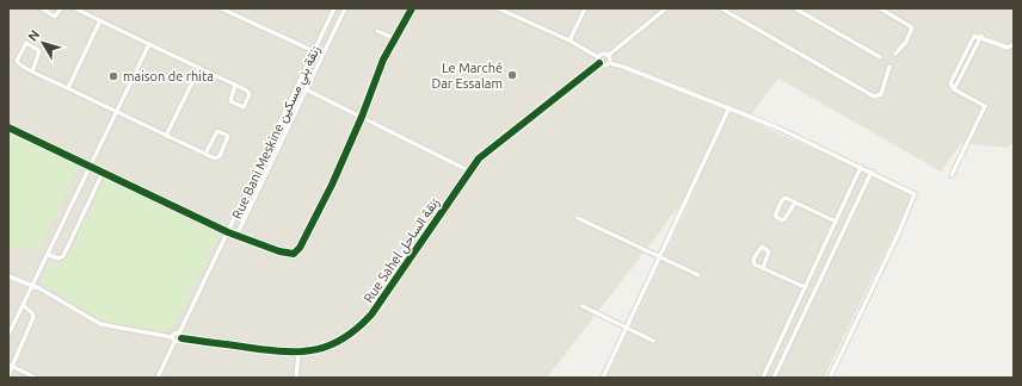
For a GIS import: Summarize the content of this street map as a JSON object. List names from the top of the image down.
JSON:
{
  "streets": {
    "street": ["Rue Bani Meskine زنقة بني مسكين", "Rue Sahel زنقة الساحل"]
  },
  "crossings": [
    ["Rue Bani Meskine زنقة بني مسكين", "Rue Sahel زنقة الساحل"]
  ],
  "places": ["Le Marché Dar Essalam", "maison de rhita"],
  "north": "top left"
}
